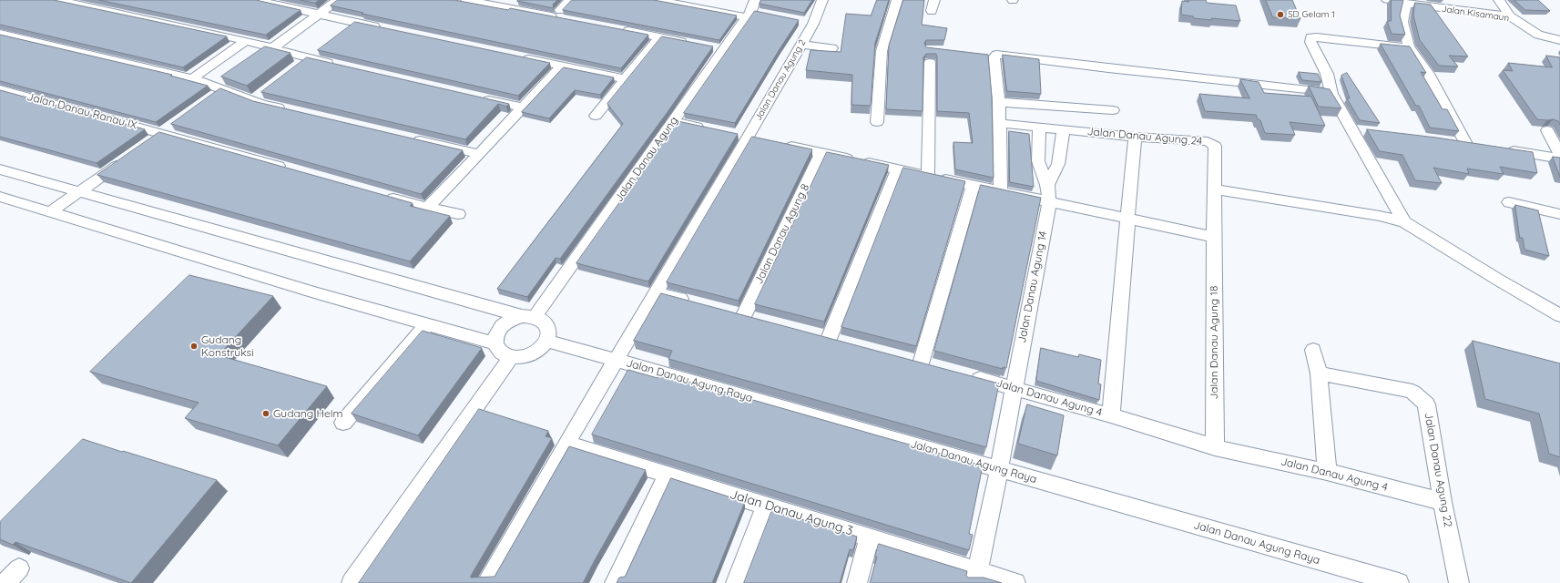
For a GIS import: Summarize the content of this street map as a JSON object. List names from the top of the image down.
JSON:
{
  "streets": {
    "street": [
      "Jalan Kisamaun",
      "Jalan Danau Agung 2",
      "Jalan Danau Ranau IX",
      "Jalan Danau Agung 24",
      "Jalan Danau Agung",
      "Jalan Danau Agung 8",
      "Jalan Danau Agung 14",
      "Jalan Danau Agung 18",
      "Jalan Danau Agung Raya",
      "Jalan Danau Agung 4",
      "Jalan Danau Agung 22",
      "Jalan Danau Agung 3"
    ]
  },
  "crossings": [
    ["Jalan Danau Agung 2", "Jalan Danau Agung Raya"],
    ["Jalan Danau Agung 2", "Jalan Danau Agung 3"],
    ["Jalan Danau Agung 24", "Jalan Danau Agung 14"],
    ["Jalan Danau Agung 24", "Jalan Danau Agung 18"],
    ["Jalan Danau Agung", "Jalan Danau Agung Raya"],
    ["Jalan Danau Agung 14", "Jalan Danau Agung Raya"],
    ["Jalan Danau Agung 14", "Jalan Danau Agung 4"],
    ["Jalan Danau Agung 14", "Jalan Danau Agung 3"],
    ["Jalan Danau Agung 18", "Jalan Danau Agung 4"],
    ["Jalan Danau Agung 4", "Jalan Danau Agung 22"]
  ],
  "places": ["SD Gelam 1", "Gudang Konstruksi", "Gudang Helm"]
}
